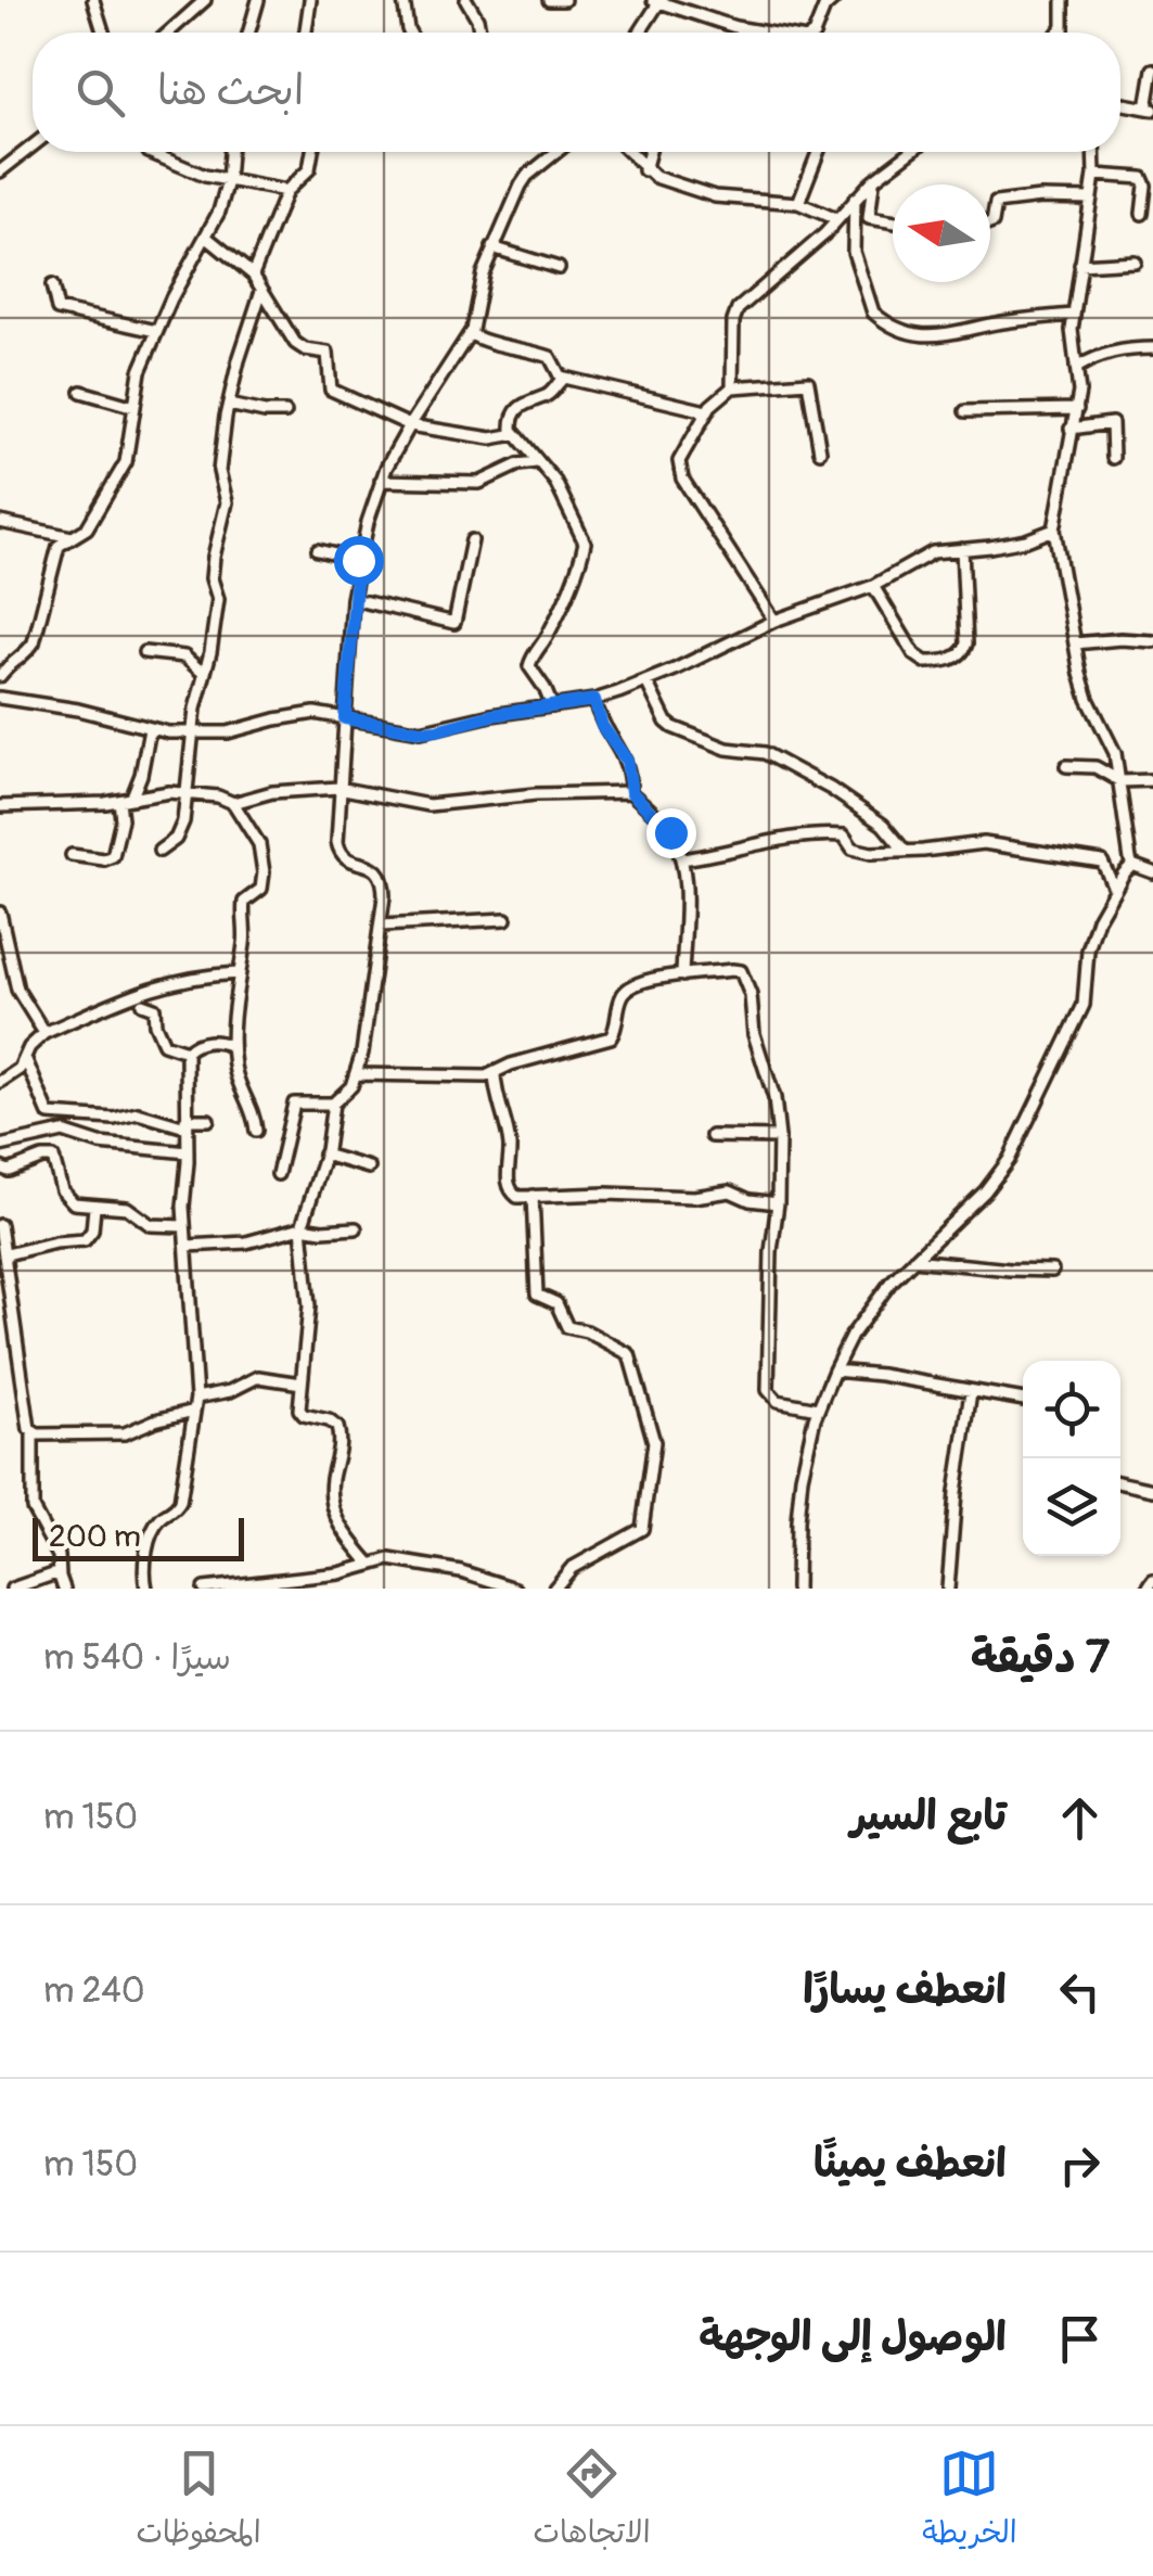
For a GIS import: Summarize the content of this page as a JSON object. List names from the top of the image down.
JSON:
{
  "scale_bar": "200 m",
  "north": "left",
  "page": {
    "search": "ابحث هنا",
    "scale": "200 m",
    "heading": ["7 دقيقة", "سيرًا · 540 m"],
    "list": [
      ["تابع السير", "150 m"],
      ["انعطف يسارًا", "240 m"],
      ["انعطف يمينًا", "150 m"],
      "الوصول إلى الوجهة"
    ],
    "nav": ["الخريطة", "الاتجاهات", "المحفوظات"]
  }
}
